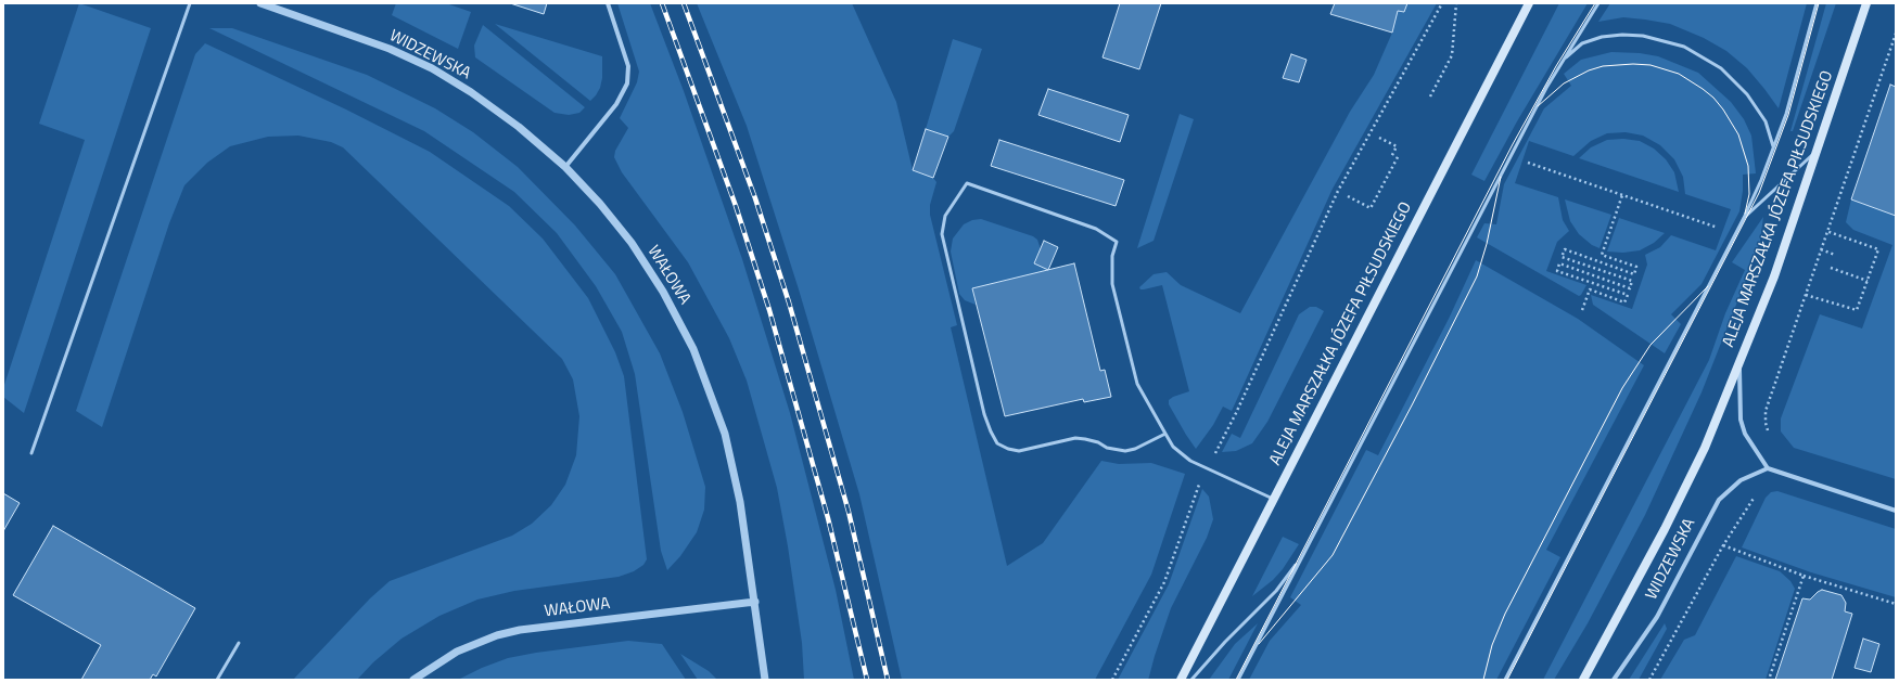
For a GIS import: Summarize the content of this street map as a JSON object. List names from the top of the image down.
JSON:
{
  "streets": {
    "main road": ["ALEJA MARSZAŁKA JÓZEFA PIŁSUDSKIEGO"],
    "street": ["WIDZEWSKA", "WAŁOWA"]
  },
  "crossings": [
    ["WIDZEWSKA", "WAŁOWA"]
  ]
}
